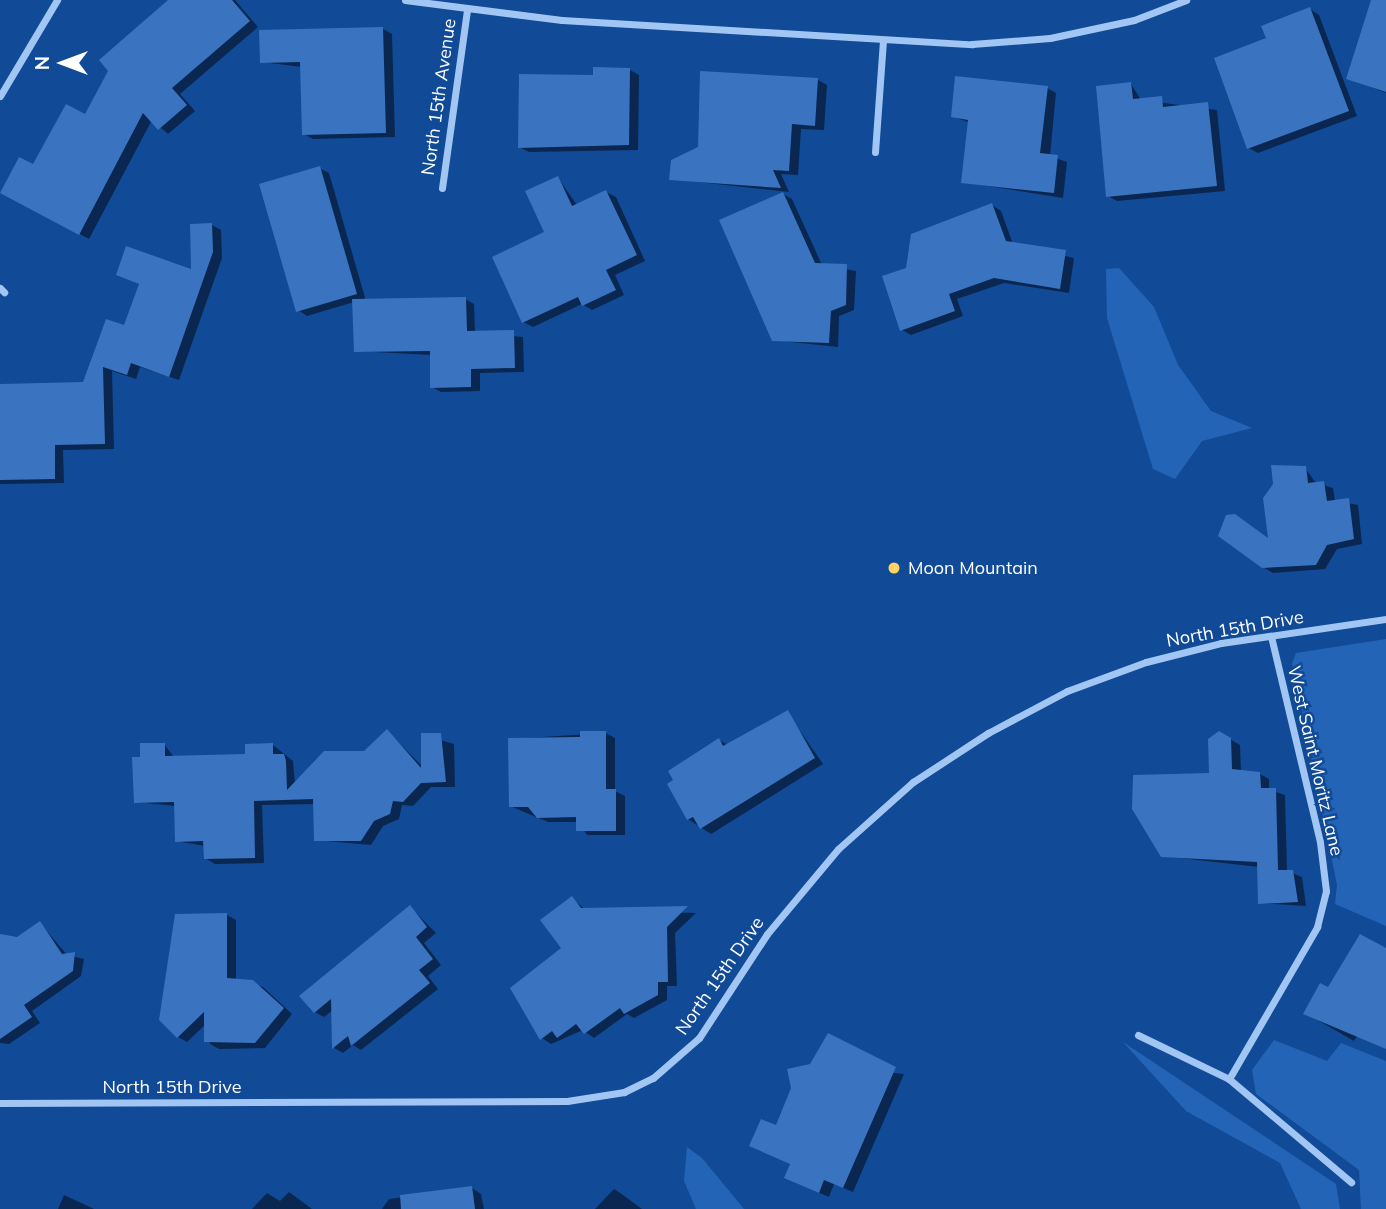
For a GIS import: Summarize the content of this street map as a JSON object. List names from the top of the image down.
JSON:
{
  "streets": {
    "street": ["North 15th Avenue", "North 15th Drive", "West Saint Moritz Lane"]
  },
  "crossings": [
    ["North 15th Drive", "West Saint Moritz Lane"]
  ],
  "places": ["Moon Mountain"],
  "north": "left"
}
